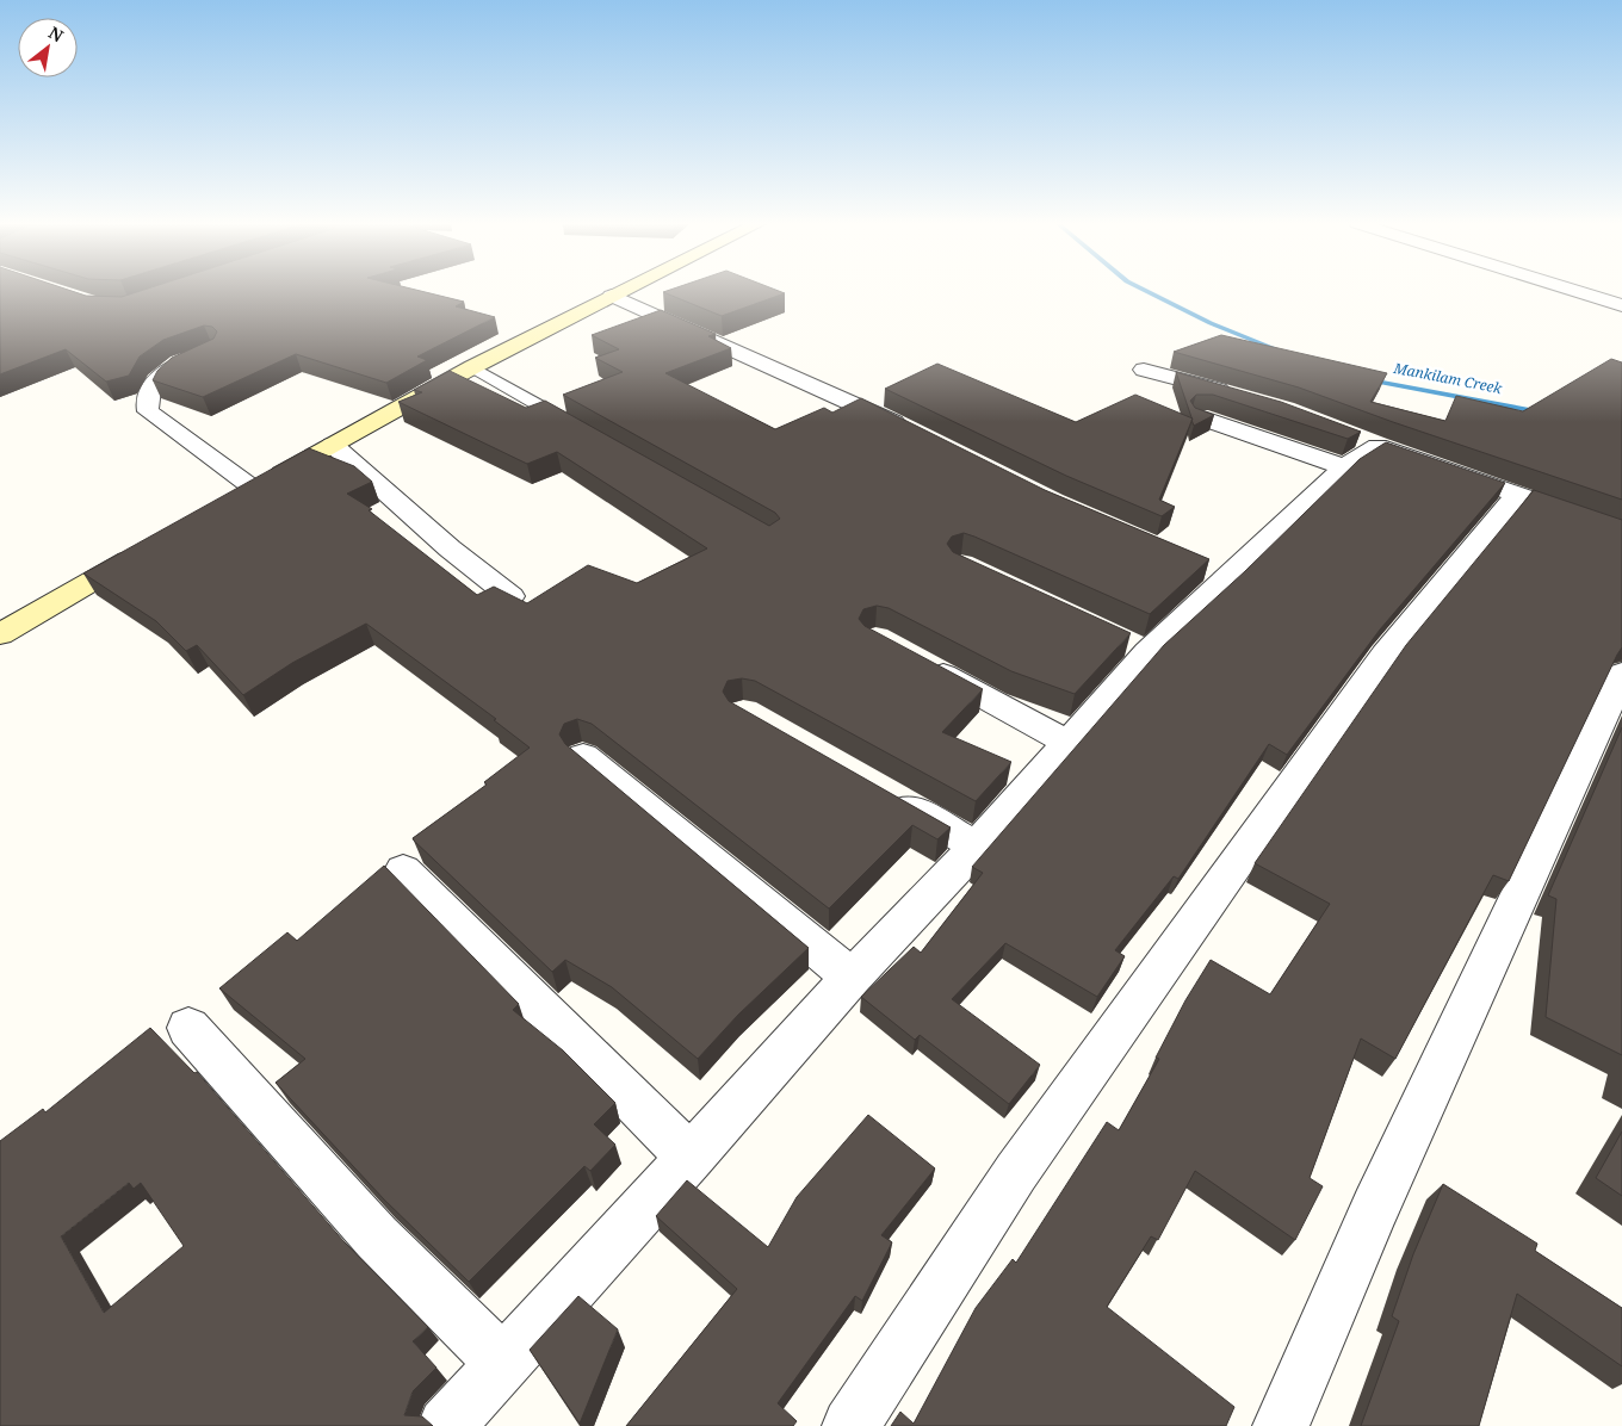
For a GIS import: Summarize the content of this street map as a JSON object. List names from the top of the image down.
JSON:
{
  "water": ["Mankilam Creek"],
  "north": "top right"
}
